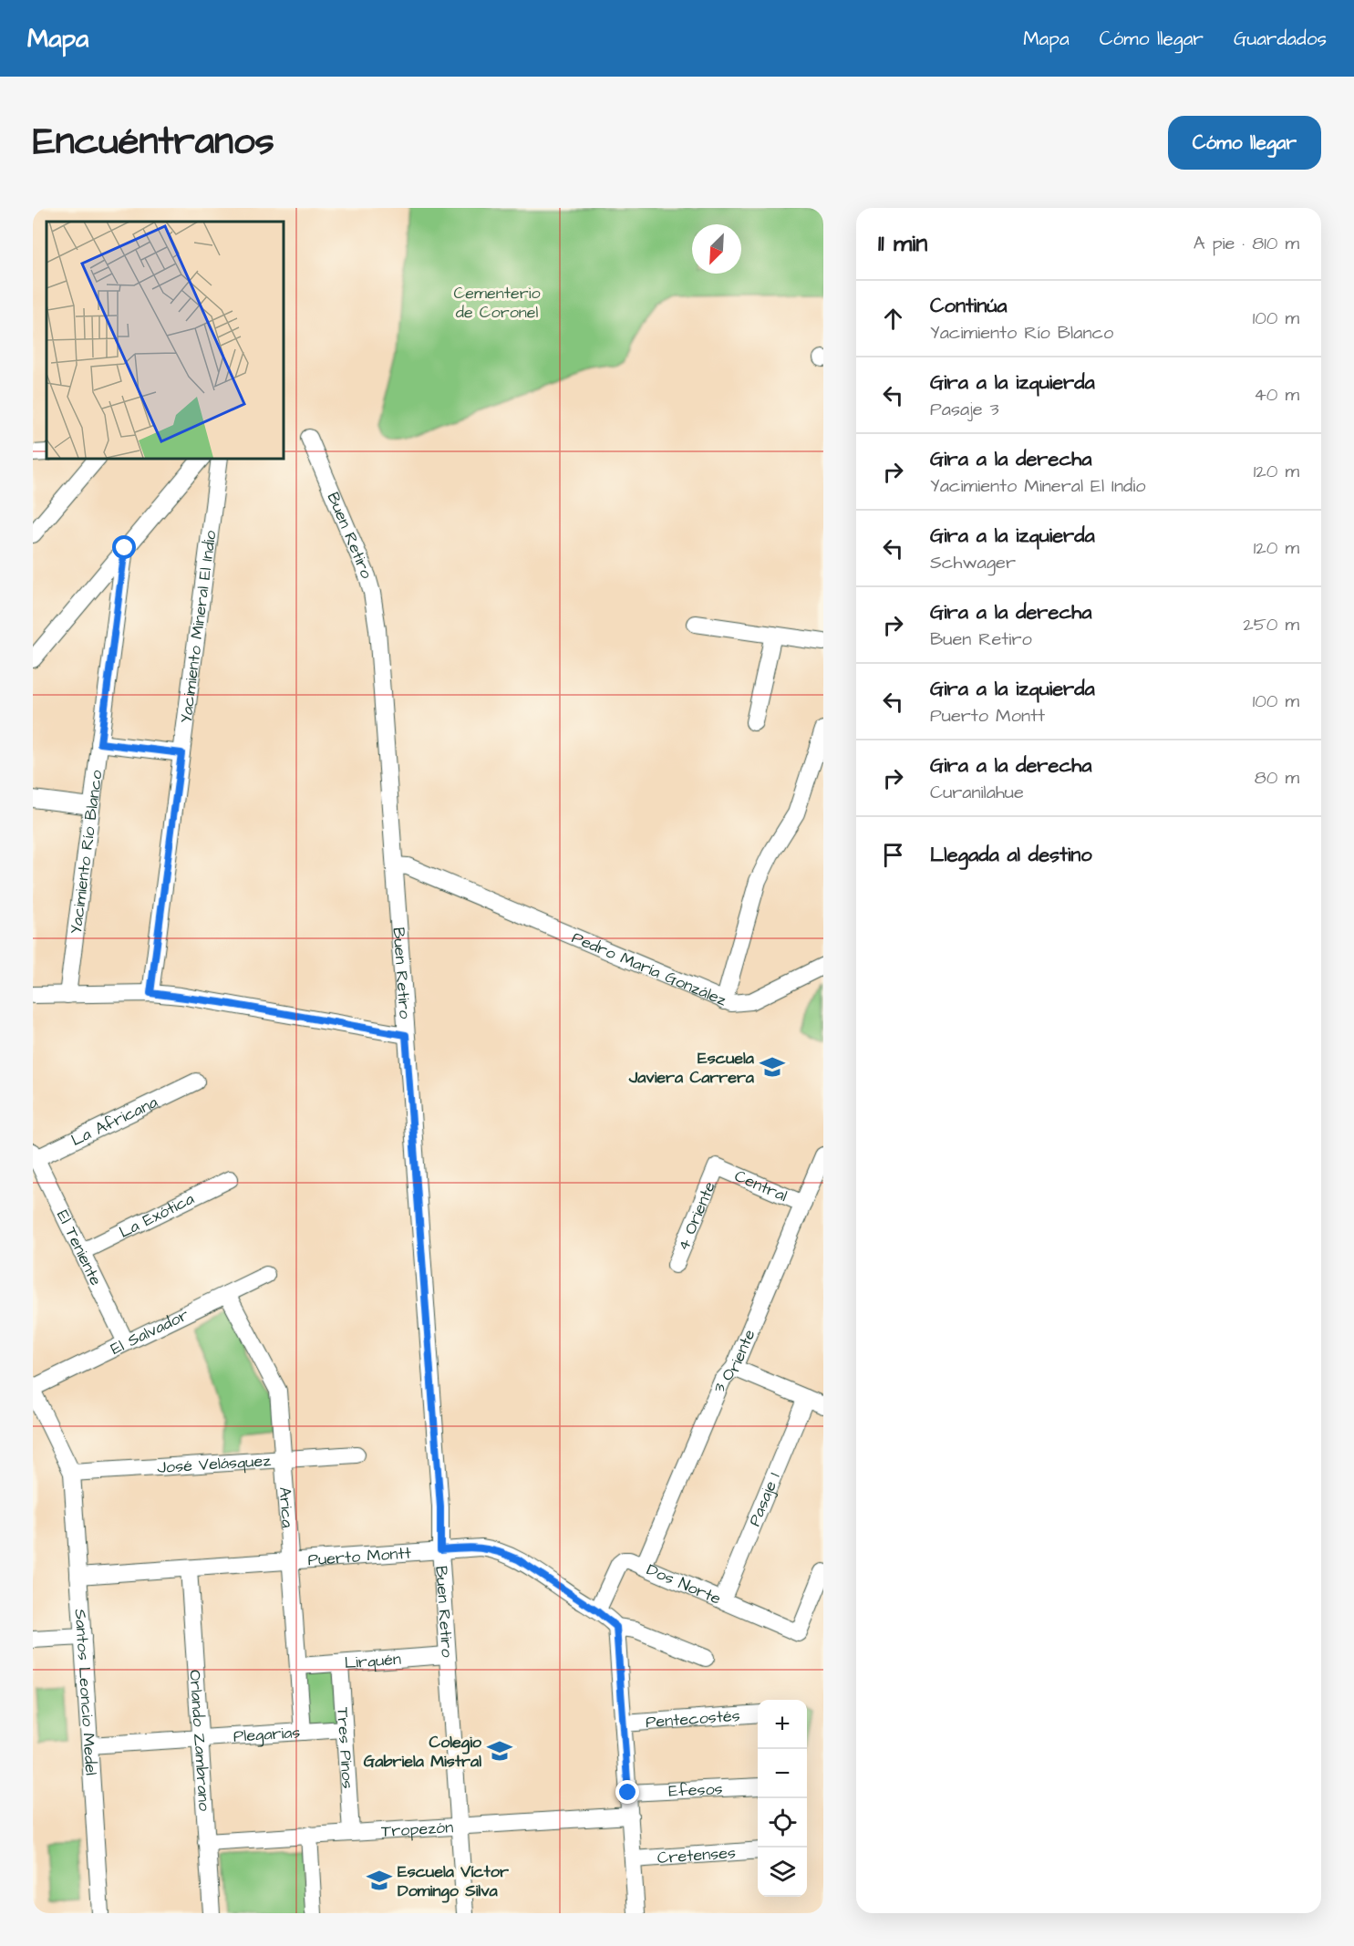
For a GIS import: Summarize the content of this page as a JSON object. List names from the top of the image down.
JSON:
{
  "streets": {
    "street": [
      "Buen Retiro",
      "Yacimiento Mineral El Indio",
      "Yacimiento Río Blanco",
      "Pedro María González",
      "La Africana",
      "Central",
      "La Exótica",
      "4 Oriente",
      "El Teniente",
      "El Salvador",
      "3 Oriente",
      "José Velásquez",
      "Pasaje 1",
      "Arica",
      "Puerto Montt",
      "Dos Norte",
      "Lirquén",
      "Santos Leoncio Medel",
      "Pentecostés",
      "Plegarias",
      "Orlando Zambrano",
      "Tres Pinos",
      "Efesos",
      "Tropezón",
      "Cretenses"
    ]
  },
  "crossings": [
    ["Buen Retiro", "Pedro María González"],
    ["Buen Retiro", "Puerto Montt"],
    ["Buen Retiro", "Lirquén"],
    ["Buen Retiro", "Tropezón"],
    ["La Africana", "El Teniente"],
    ["Central", "4 Oriente"],
    ["Central", "3 Oriente"],
    ["La Exótica", "El Teniente"],
    ["El Teniente", "El Salvador"],
    ["El Salvador", "Arica"],
    ["3 Oriente", "Dos Norte"],
    ["José Velásquez", "Arica"],
    ["José Velásquez", "Santos Leoncio Medel"],
    ["Pasaje 1", "Dos Norte"],
    ["Arica", "Puerto Montt"],
    ["Arica", "Lirquén"],
    ["Arica", "Plegarias"],
    ["Puerto Montt", "Dos Norte"],
    ["Puerto Montt", "Santos Leoncio Medel"],
    ["Puerto Montt", "Orlando Zambrano"],
    ["Lirquén", "Tres Pinos"],
    ["Santos Leoncio Medel", "Plegarias"],
    ["Plegarias", "Orlando Zambrano"],
    ["Plegarias", "Tres Pinos"],
    ["Orlando Zambrano", "Tropezón"],
    ["Tres Pinos", "Tropezón"]
  ],
  "parks": ["Cementerio de Coronel"],
  "places": {
    "school or university": ["Escuela Javiera Carrera", "Colegio Gabriela Mistral", "Escuela Víctor Domingo Silva"]
  },
  "north": "bottom left",
  "page": {
    "header": "Mapa",
    "nav": ["Mapa", "Cómo llegar", "Guardados"],
    "title": "Encuéntranos",
    "buttons": "Cómo llegar",
    "heading": ["11 min", "A pie · 810 m"],
    "list": [
      ["Continúa", "Yacimiento Río Blanco", "100 m"],
      ["Gira a la izquierda", "Pasaje 3", "40 m"],
      ["Gira a la derecha", "Yacimiento Mineral El Indio", "120 m"],
      ["Gira a la izquierda", "Schwager", "120 m"],
      ["Gira a la derecha", "Buen Retiro", "250 m"],
      ["Gira a la izquierda", "Puerto Montt", "100 m"],
      ["Gira a la derecha", "Curanilahue", "80 m"],
      "Llegada al destino"
    ],
    "map_buttons": ["+", "−"]
  }
}
